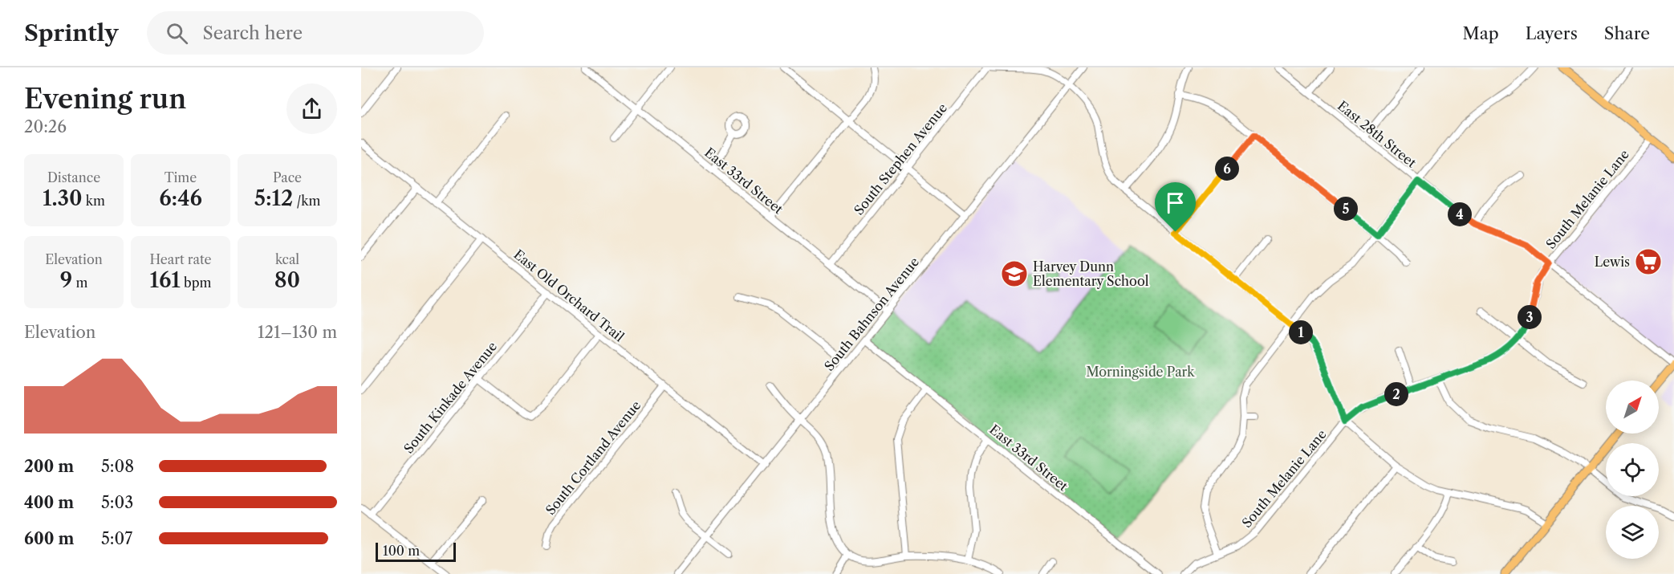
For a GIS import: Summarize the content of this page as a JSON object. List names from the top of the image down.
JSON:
{
  "streets": {
    "street": [
      "East 28th Street",
      "South Stephen Avenue",
      "East 33rd Street",
      "South Melanie Lane",
      "East Old Orchard Trail",
      "South Bahnson Avenue",
      "South Kinkade Avenue",
      "South Cortland Avenue"
    ]
  },
  "crossings": [
    ["East 28th Street", "South Melanie Lane"],
    ["South Stephen Avenue", "East 33rd Street"],
    ["East 33rd Street", "South Bahnson Avenue"],
    ["East Old Orchard Trail", "South Bahnson Avenue"],
    ["East Old Orchard Trail", "South Kinkade Avenue"],
    ["East Old Orchard Trail", "South Cortland Avenue"]
  ],
  "parks": ["Morningside Park"],
  "places": {
    "supermarket": ["Lewis"],
    "school or university": ["Harvey Dunn Elementary School"]
  },
  "scale_bar": "100 m",
  "north": "top right",
  "page": {
    "header": "Sprintly",
    "search": "Search here",
    "nav": ["Map", "Layers", "Share"],
    "heading": ["Evening run", "20:26"],
    "stats": [
      ["Distance", "1.30 km"],
      ["Time", "6:46"],
      ["Pace", "5:12 /km"],
      ["Elevation", "9 m"],
      ["Heart rate", "161 bpm"],
      ["kcal", "80"]
    ],
    "pins": [
      "6",
      "5",
      "4",
      "3",
      "1",
      "2"
    ],
    "chart": ["Elevation", "121–130 m"],
    "list": [
      {
        "name": "200 m",
        "note": "5:08"
      },
      {
        "name": "400 m",
        "note": "5:03"
      },
      {
        "name": "600 m",
        "note": "5:07"
      }
    ],
    "scale": "100 m"
  }
}
